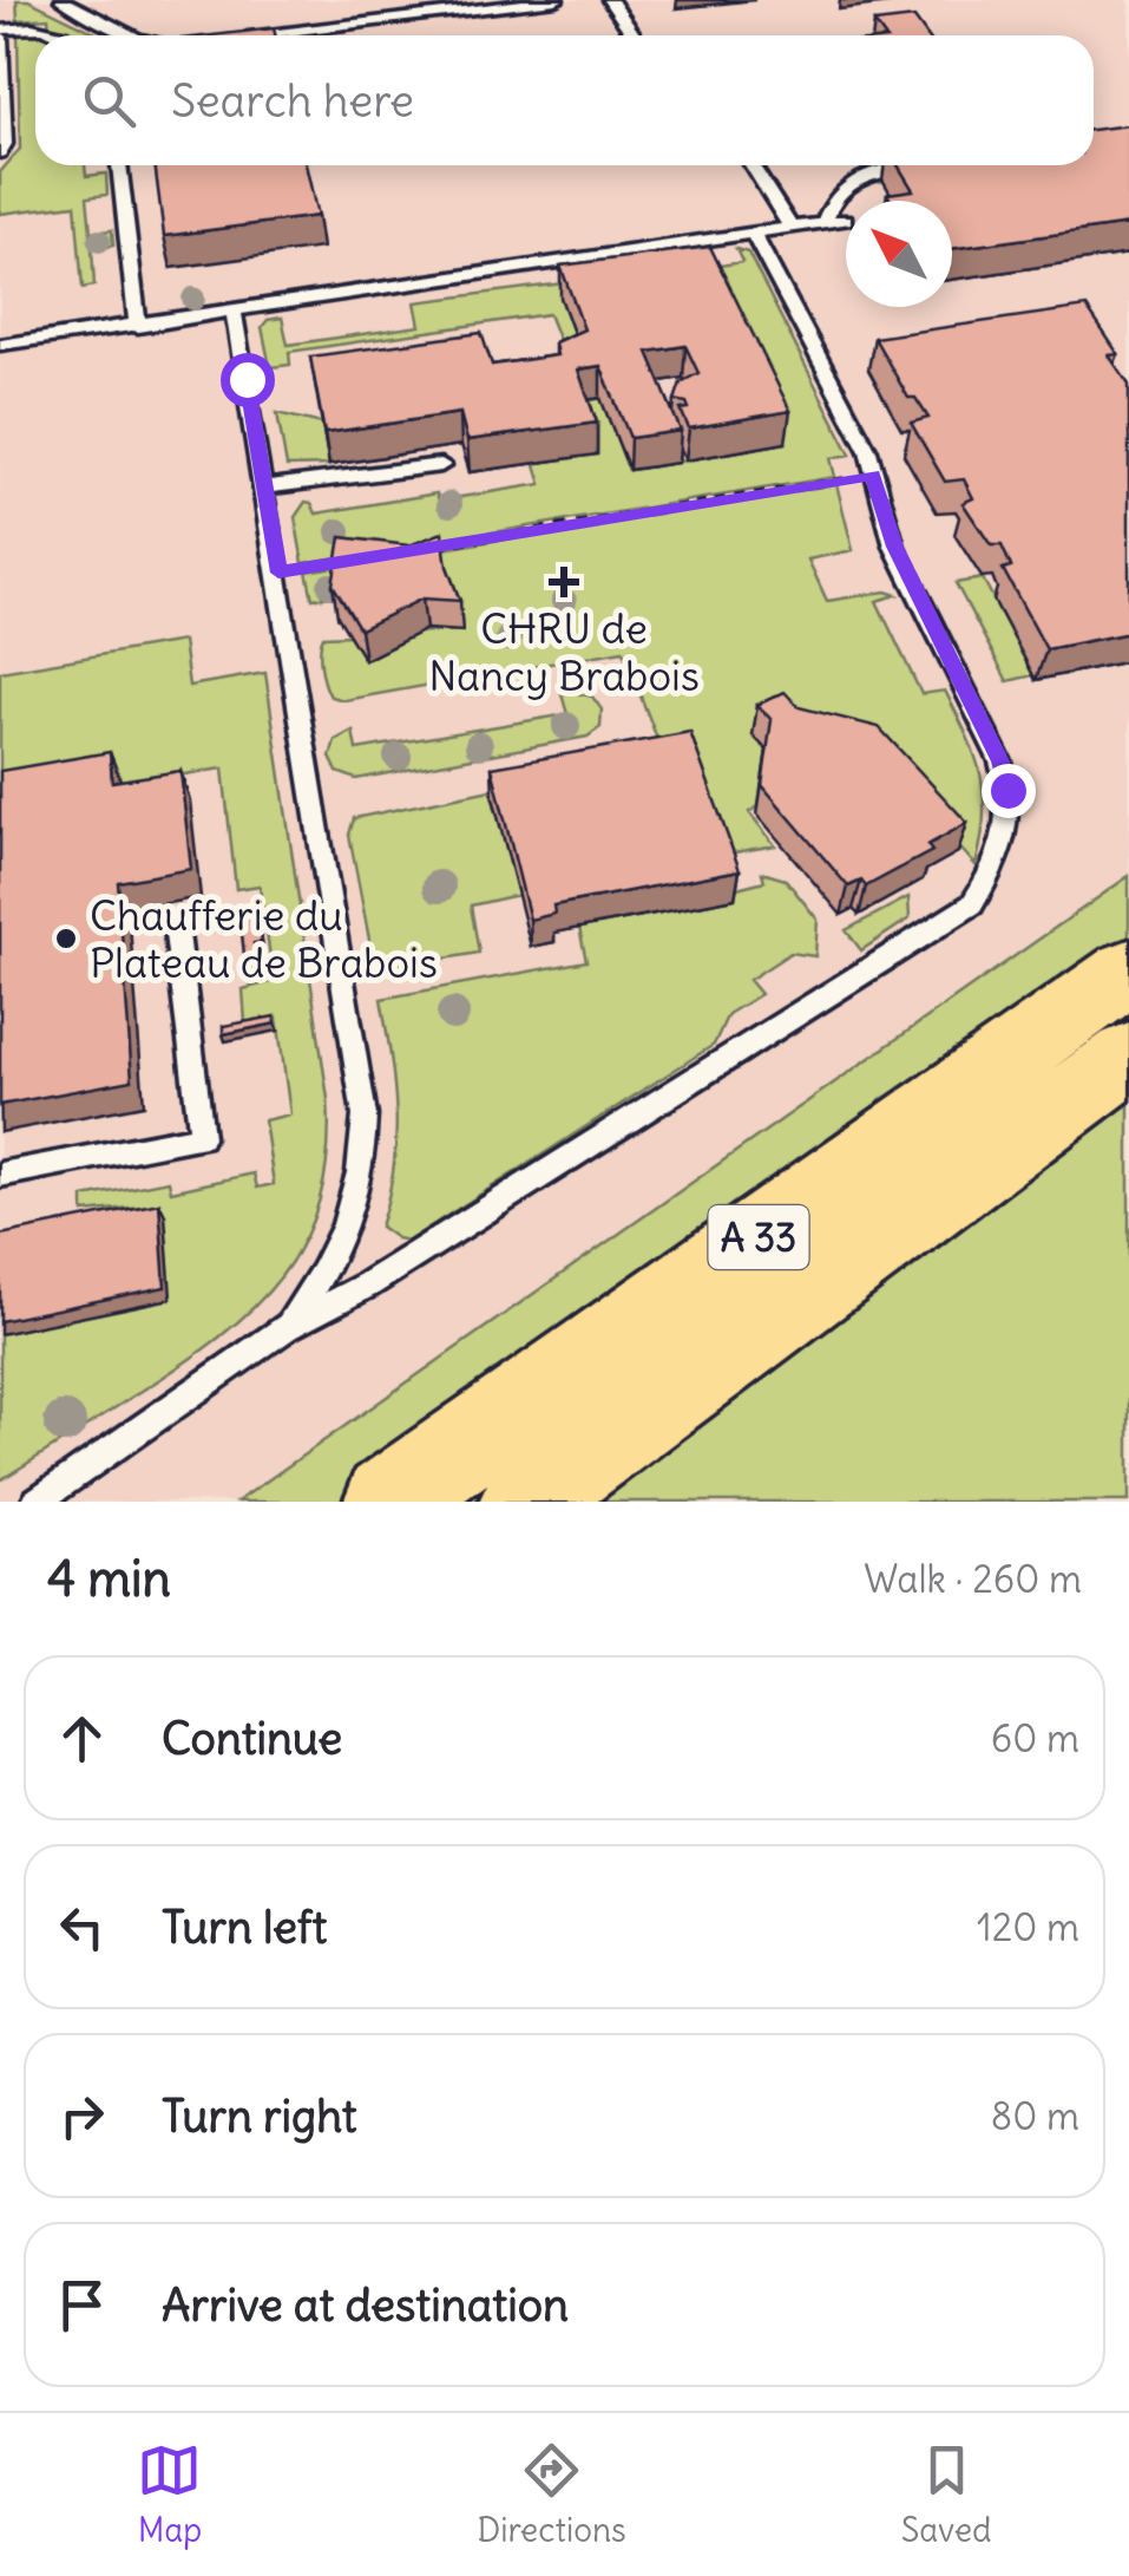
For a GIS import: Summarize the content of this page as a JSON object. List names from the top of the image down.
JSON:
{
  "streets": {
    "highway": ["A 33"]
  },
  "places": {
    "health": ["CHRU de Nancy Brabois"],
    "other": ["Chaufferie du Plateau de Brabois"]
  },
  "north": "top left",
  "page": {
    "search": "Search here",
    "heading": ["4 min", "Walk · 260 m"],
    "list": [
      ["Continue", "60 m"],
      ["Turn left", "120 m"],
      ["Turn right", "80 m"],
      "Arrive at destination"
    ],
    "nav": ["Map", "Directions", "Saved"]
  }
}
